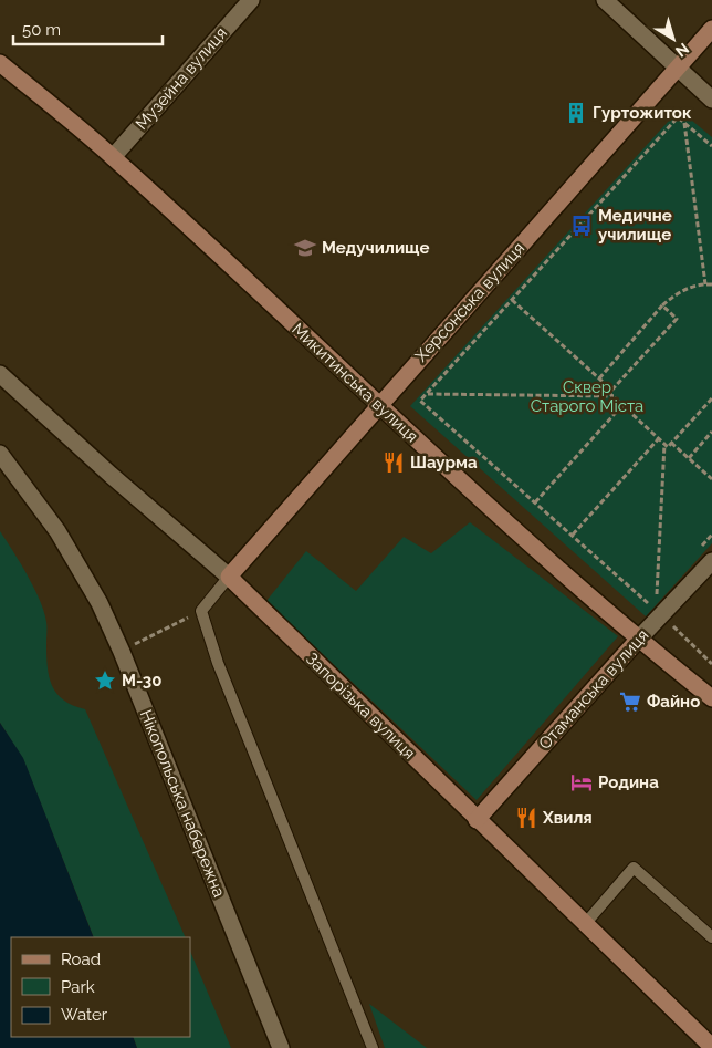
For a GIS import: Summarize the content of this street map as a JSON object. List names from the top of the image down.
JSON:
{
  "streets": {
    "main road": [
      "Херсонська вулиця",
      "Микитинська вулиця",
      "Отаманська вулиця",
      "Запорізька вулиця"
    ],
    "street": ["Музейна вулиця", "Нікопольська набережна"]
  },
  "crossings": [
    ["Музейна вулиця", "Микитинська вулиця"],
    ["Херсонська вулиця", "Микитинська вулиця"],
    ["Херсонська вулиця", "Запорізька вулиця"],
    ["Микитинська вулиця", "Отаманська вулиця"],
    ["Отаманська вулиця", "Запорізька вулиця"]
  ],
  "parks": ["Сквер Старого Міста"],
  "places": {
    "building": ["Гуртожиток"],
    "bus stop": ["Медичне училище"],
    "school or university": ["Медучилище"],
    "restaurant": ["Шаурма", "Хвиля"],
    "place": ["М-30"],
    "supermarket": ["Файно"],
    "hotel": ["Родина"]
  },
  "legend": ["Road", "Park", "Water"],
  "scale_bar": "50 m",
  "north": "bottom right"
}
